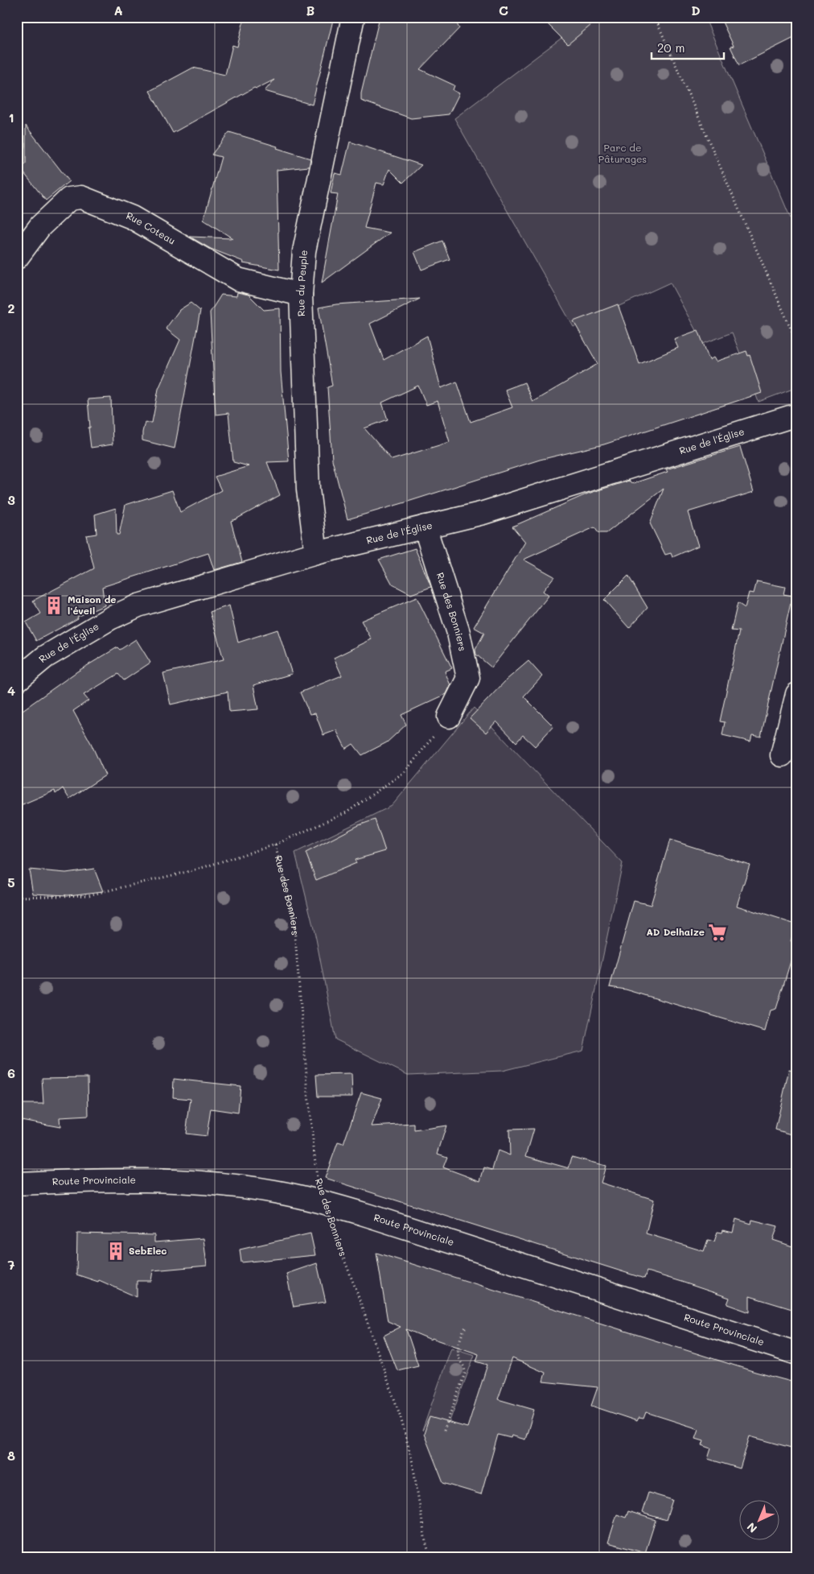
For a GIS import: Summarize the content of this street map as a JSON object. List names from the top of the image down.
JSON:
{
  "streets": {
    "street": [
      "Rue Coteau",
      "Rue du Peuple",
      "Rue de l'Église",
      "Rue des Bonniers",
      "Route Provinciale"
    ]
  },
  "crossings": [
    ["Rue Coteau", "Rue du Peuple"],
    ["Rue du Peuple", "Rue de l'Église"],
    ["Rue de l'Église", "Rue des Bonniers"],
    ["Rue des Bonniers", "Route Provinciale"]
  ],
  "parks": ["Parc de Pâturages"],
  "places": {
    "building": ["Maison de l'éveil", "SebElec"],
    "supermarket": ["AD Delhaize"]
  },
  "scale_bar": "20 m",
  "north": "bottom left",
  "grid": {
    "columns": [
      "A",
      "B",
      "C",
      "D"
    ],
    "rows": [
      "1",
      "2",
      "3",
      "4",
      "5",
      "6",
      "7",
      "8"
    ]
  }
}
